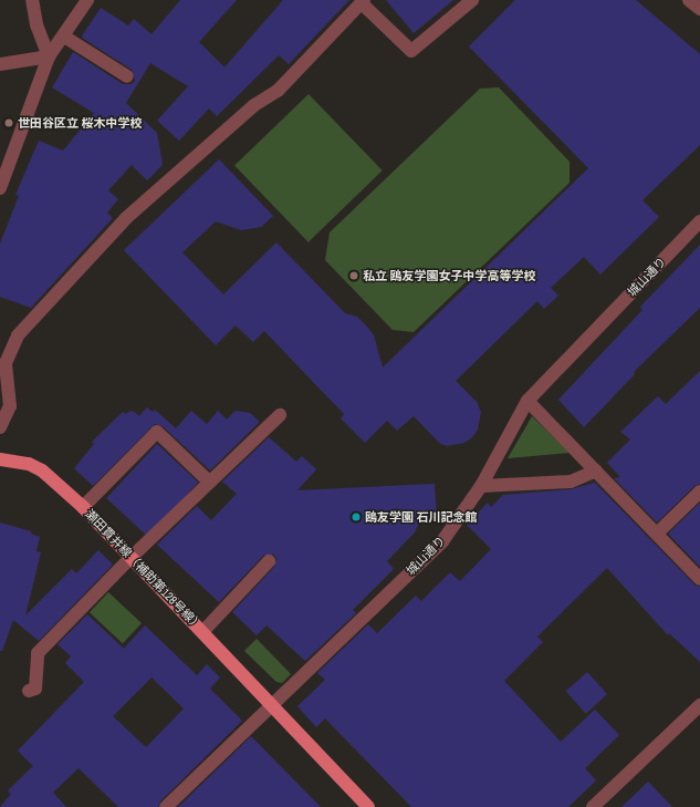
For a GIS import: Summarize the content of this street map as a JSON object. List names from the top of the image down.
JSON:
{
  "streets": {
    "main road": ["瀬田貫井線（補助第128号線）"],
    "street": ["城山通り"]
  },
  "crossings": [
    ["城山通り", "瀬田貫井線（補助第128号線）"]
  ],
  "places": ["世田谷区立 桜木中学校", "私立 鴎友学園女子中学高等学校", "鴎友学園 石川記念館"]
}
